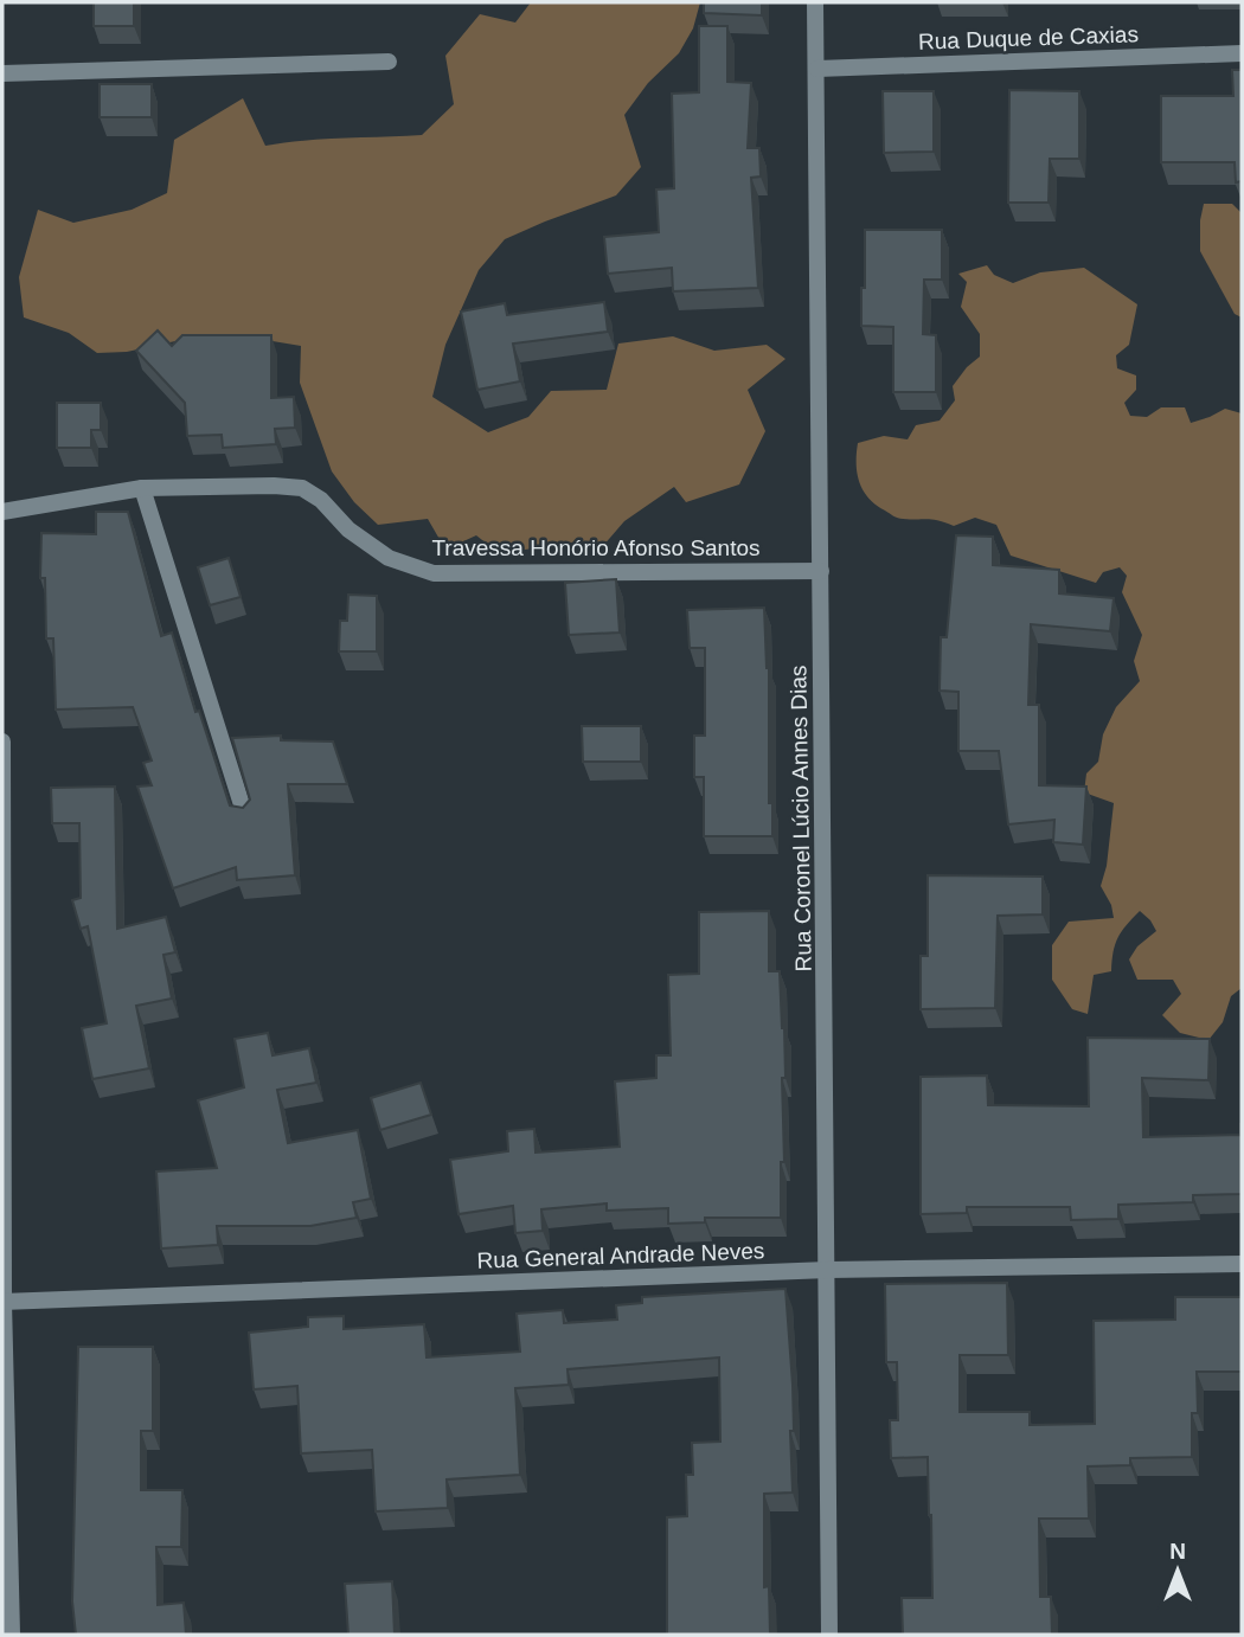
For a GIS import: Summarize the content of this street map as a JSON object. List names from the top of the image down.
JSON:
{
  "streets": {
    "street": [
      "Rua Duque de Caxias",
      "Travessa Honório Afonso Santos",
      "Rua Coronel Lúcio Annes Dias",
      "Rua General Andrade Neves"
    ]
  },
  "crossings": [
    ["Rua Duque de Caxias", "Rua Coronel Lúcio Annes Dias"],
    ["Travessa Honório Afonso Santos", "Rua Coronel Lúcio Annes Dias"],
    ["Rua Coronel Lúcio Annes Dias", "Rua General Andrade Neves"]
  ],
  "north": "top"
}
